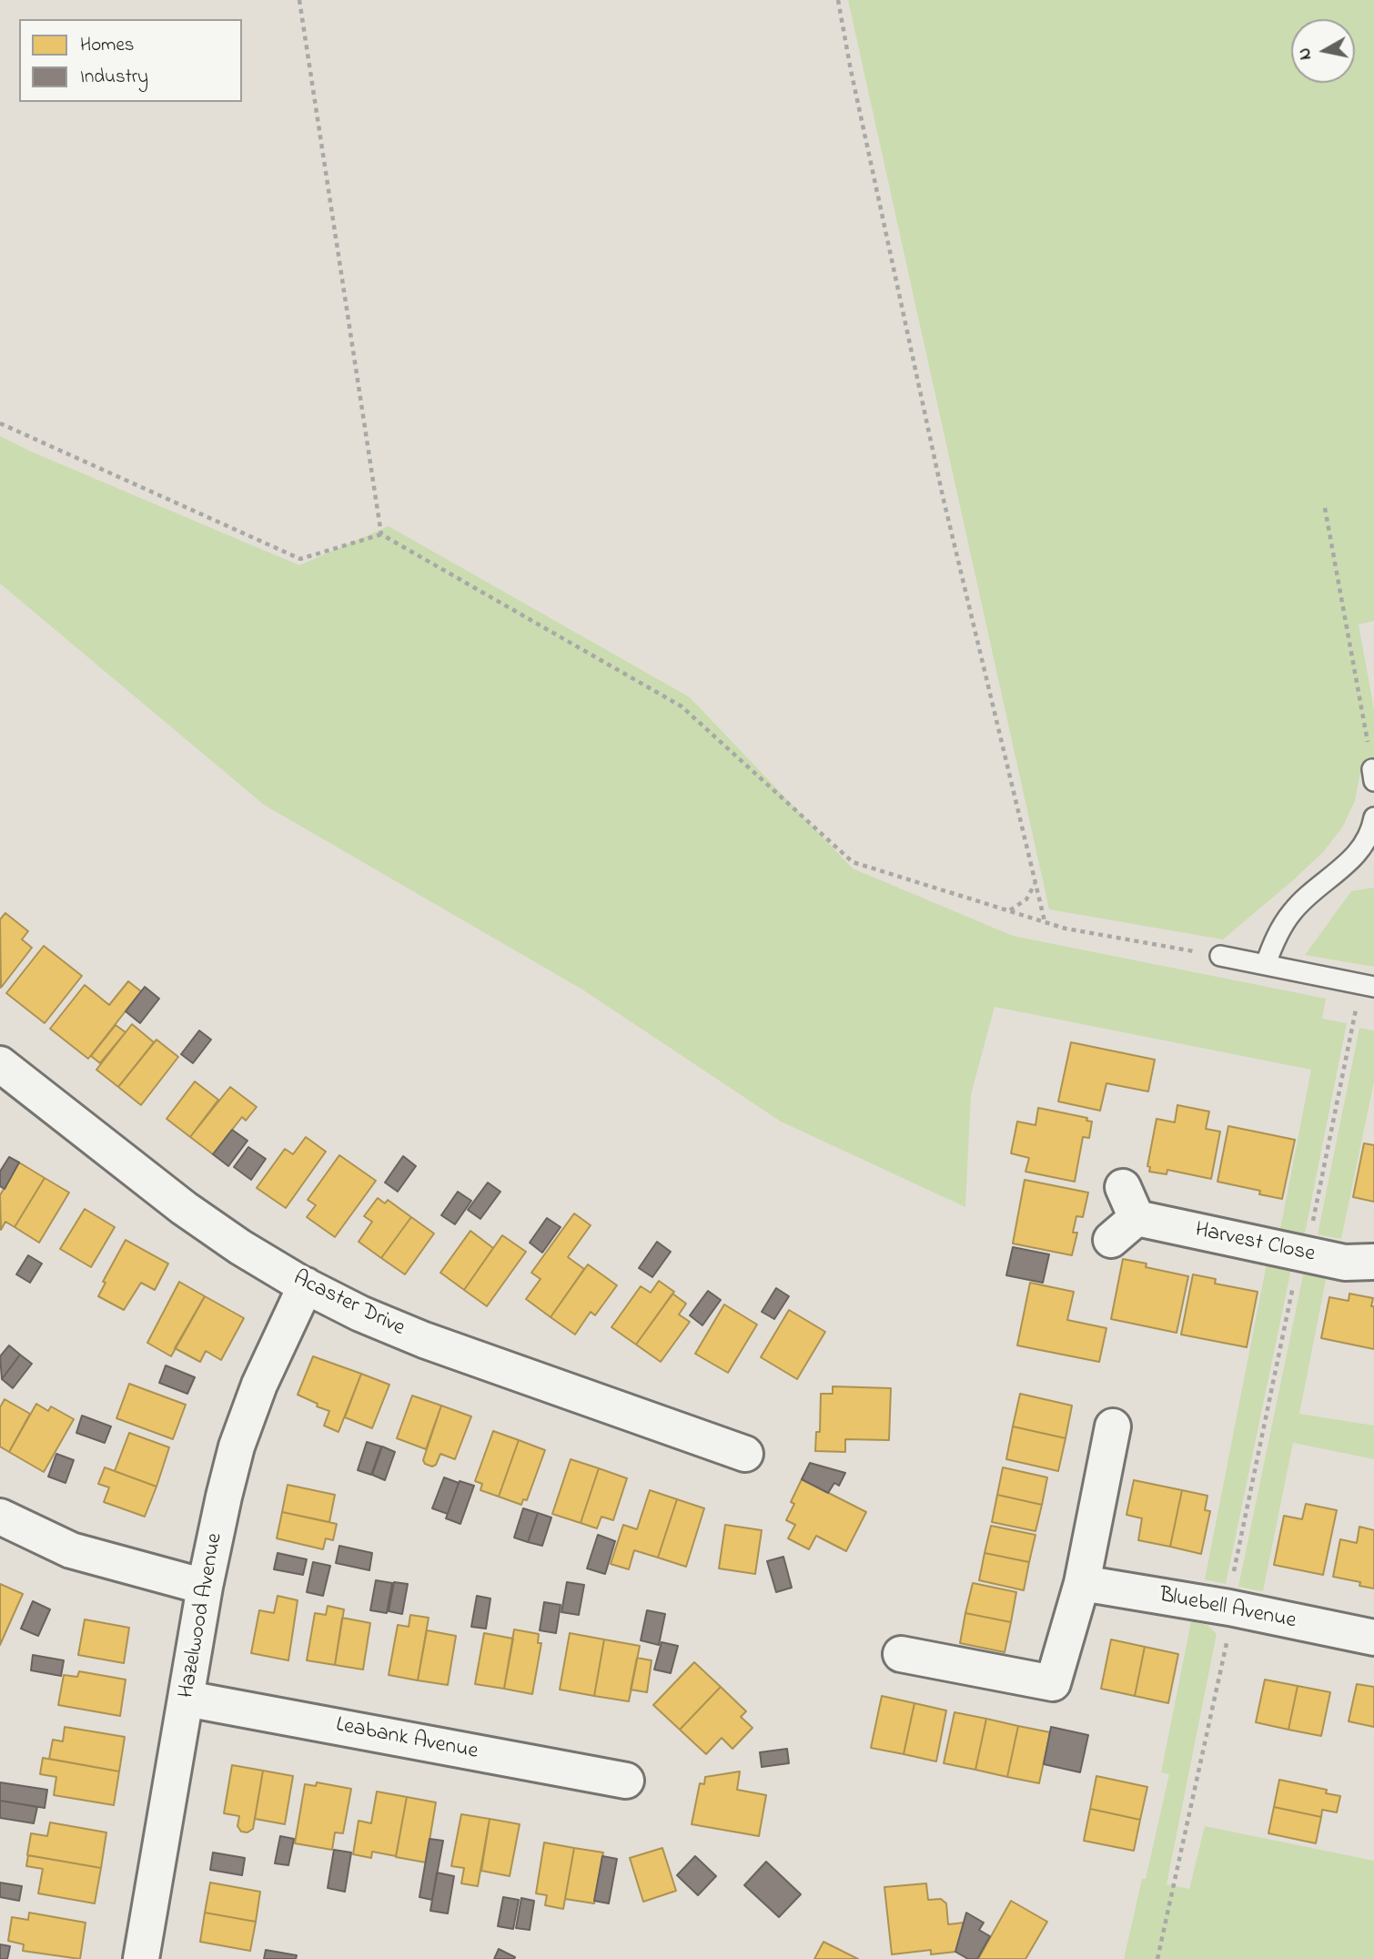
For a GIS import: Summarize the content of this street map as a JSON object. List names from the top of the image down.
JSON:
{
  "streets": {
    "street": [
      "Harvest Close",
      "Acaster Drive",
      "Bluebell Avenue",
      "Hazelwood Avenue",
      "Leabank Avenue"
    ]
  },
  "crossings": [
    ["Acaster Drive", "Hazelwood Avenue"],
    ["Hazelwood Avenue", "Leabank Avenue"]
  ],
  "legend": ["Homes", "Industry"],
  "north": "left"
}
